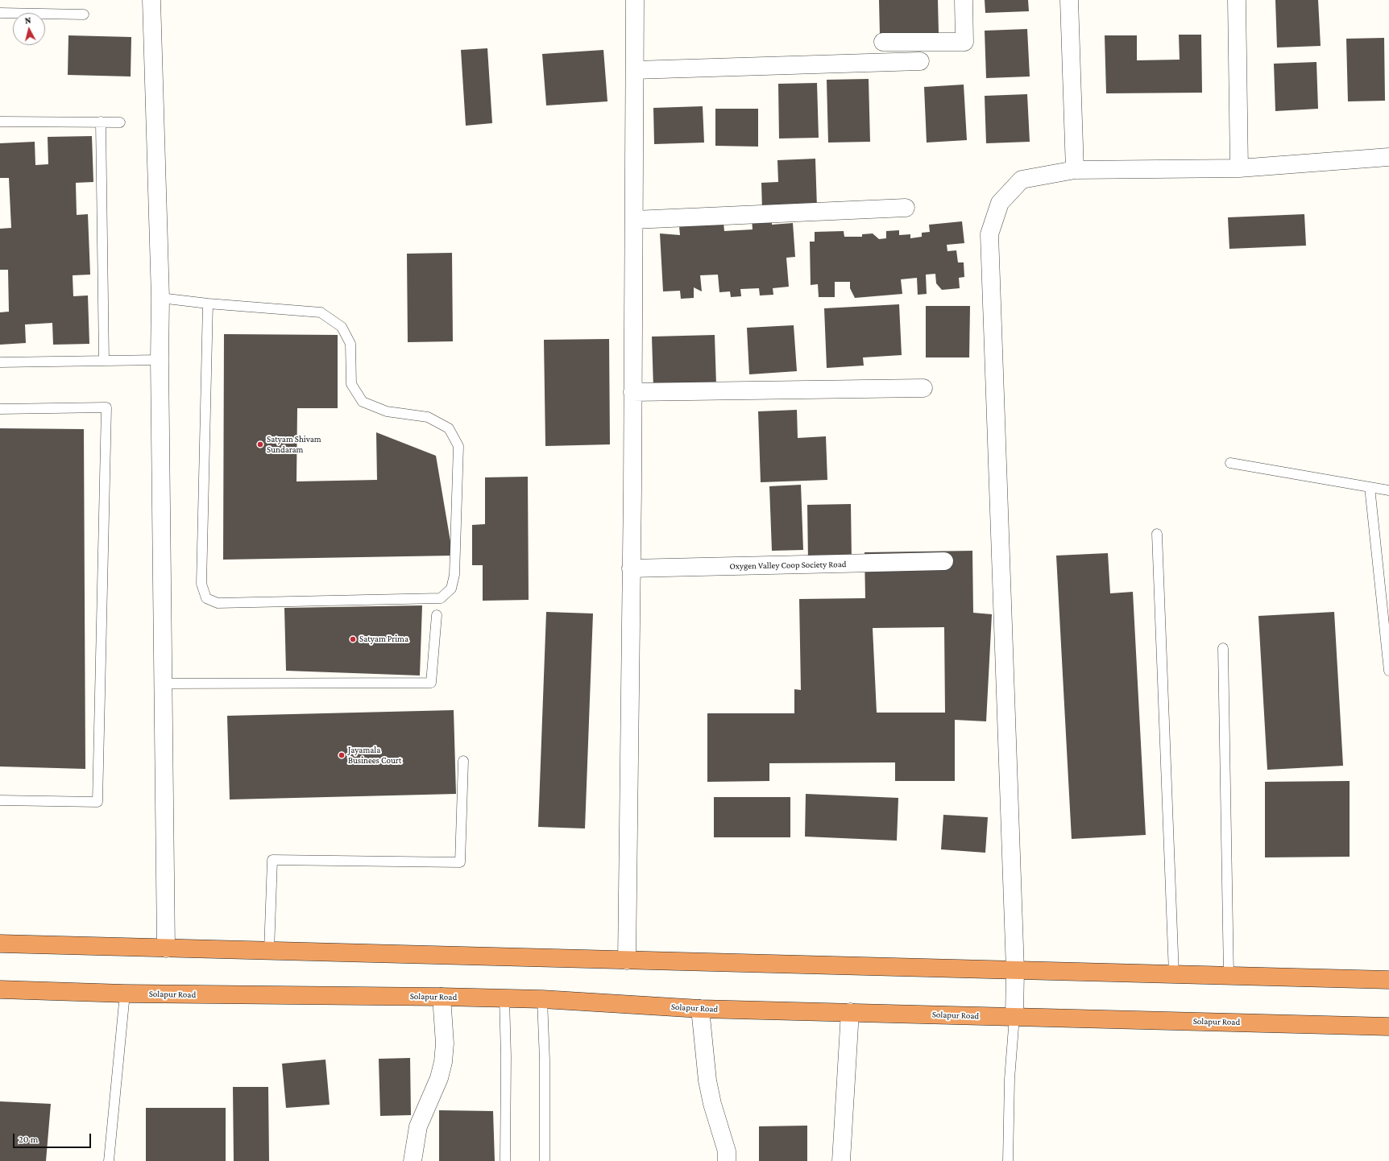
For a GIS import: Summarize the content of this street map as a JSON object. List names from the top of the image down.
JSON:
{
  "streets": {
    "highway": ["Solapur Road"],
    "street": ["Oxygen Valley Coop Society Road"]
  },
  "places": ["Satyam Shivam Sundaram", "Satyam Prima", "Jayamala Businees Court"],
  "scale_bar": "20 m",
  "north": "top"
}
